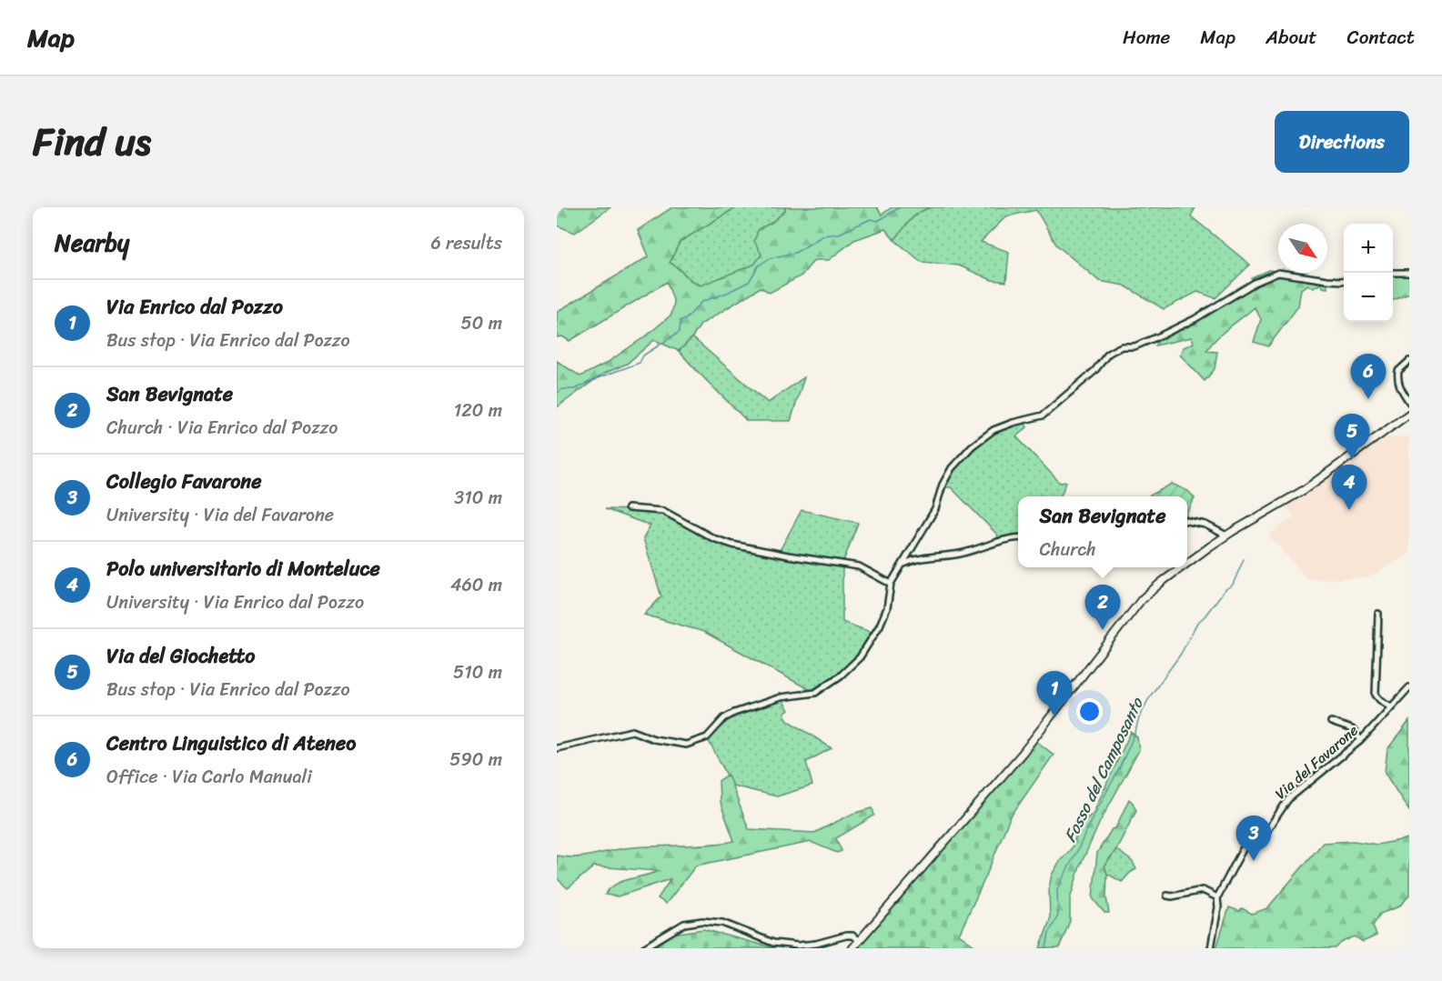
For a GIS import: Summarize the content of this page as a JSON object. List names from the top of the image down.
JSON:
{
  "streets": {
    "street": ["Via del Favarone"]
  },
  "water": ["Fosso del Camposanto"],
  "north": "bottom right",
  "page": {
    "header": "Map",
    "nav": [
      "Home",
      "Map",
      "About",
      "Contact"
    ],
    "title": "Find us",
    "buttons": "Directions",
    "heading": ["Nearby", "6 results"],
    "map_buttons": ["+", "−"],
    "list": [
      {
        "mark": "1",
        "name": "Via Enrico dal Pozzo",
        "note": "Bus stop · Via Enrico dal Pozzo",
        "value": "50 m"
      },
      {
        "mark": "2",
        "name": "San Bevignate",
        "note": "Church · Via Enrico dal Pozzo",
        "value": "120 m"
      },
      {
        "mark": "3",
        "name": "Collegio Favarone",
        "note": "University · Via del Favarone",
        "value": "310 m"
      },
      {
        "mark": "4",
        "name": "Polo universitario di Monteluce",
        "note": "University · Via Enrico dal Pozzo",
        "value": "460 m"
      },
      {
        "mark": "5",
        "name": "Via del Giochetto",
        "note": "Bus stop · Via Enrico dal Pozzo",
        "value": "510 m"
      },
      {
        "mark": "6",
        "name": "Centro Linguistico di Ateneo",
        "note": "Office · Via Carlo Manuali",
        "value": "590 m"
      }
    ],
    "pins": [
      "6",
      "5",
      "4",
      "2",
      "1",
      "3"
    ],
    "popup": ["San Bevignate", "Church"]
  }
}
